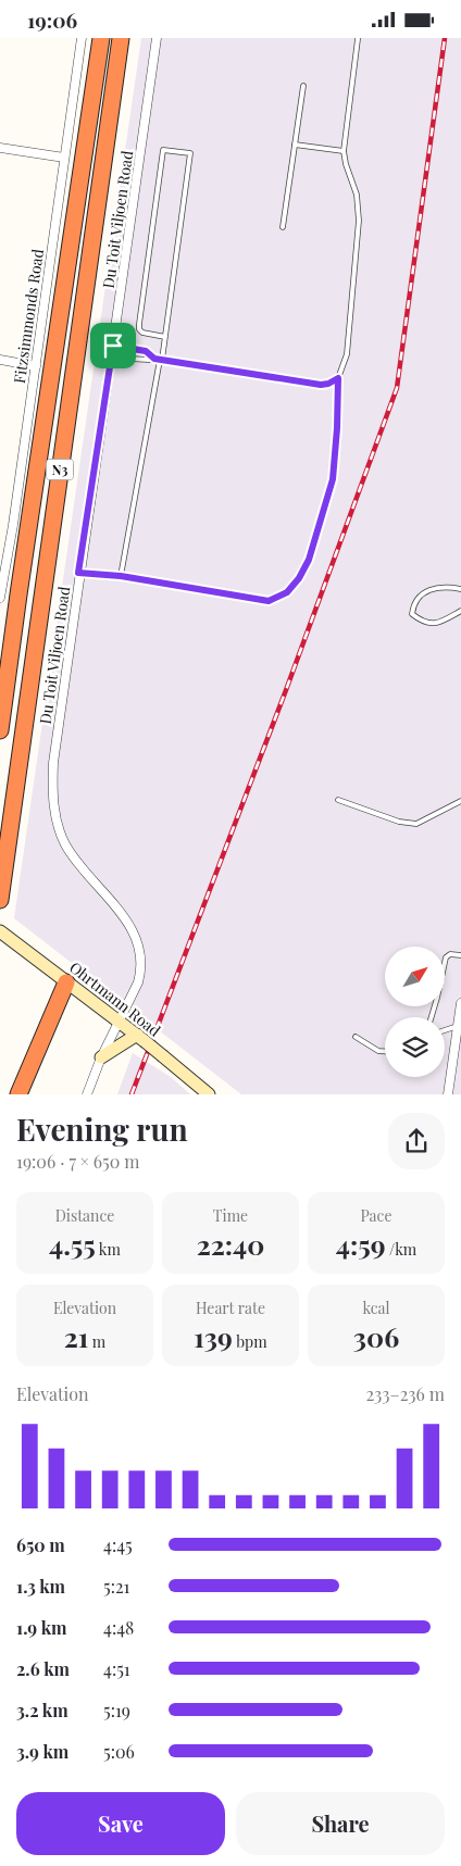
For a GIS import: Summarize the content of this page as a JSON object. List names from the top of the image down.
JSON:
{
  "streets": {
    "highway": ["N3"],
    "main road": ["Ohrtmann Road"],
    "street": ["Du Toit Viljoen Road", "Fitzsimmonds Road"]
  },
  "crossings": [
    ["Du Toit Viljoen Road", "Ohrtmann Road"]
  ],
  "north": "top right",
  "page": {
    "status": "19:06",
    "heading": ["Evening run", "19:06 · 7 × 650 m"],
    "stats": [
      ["Distance", "4.55 km"],
      ["Time", "22:40"],
      ["Pace", "4:59 /km"],
      ["Elevation", "21 m"],
      ["Heart rate", "139 bpm"],
      ["kcal", "306"]
    ],
    "chart": ["Elevation", "233–236 m"],
    "list": [
      {
        "name": "650 m",
        "note": "4:45"
      },
      {
        "name": "1.3 km",
        "note": "5:21"
      },
      {
        "name": "1.9 km",
        "note": "4:48"
      },
      {
        "name": "2.6 km",
        "note": "4:51"
      },
      {
        "name": "3.2 km",
        "note": "5:19"
      },
      {
        "name": "3.9 km",
        "note": "5:06"
      }
    ],
    "buttons": ["Save", "Share"]
  }
}
